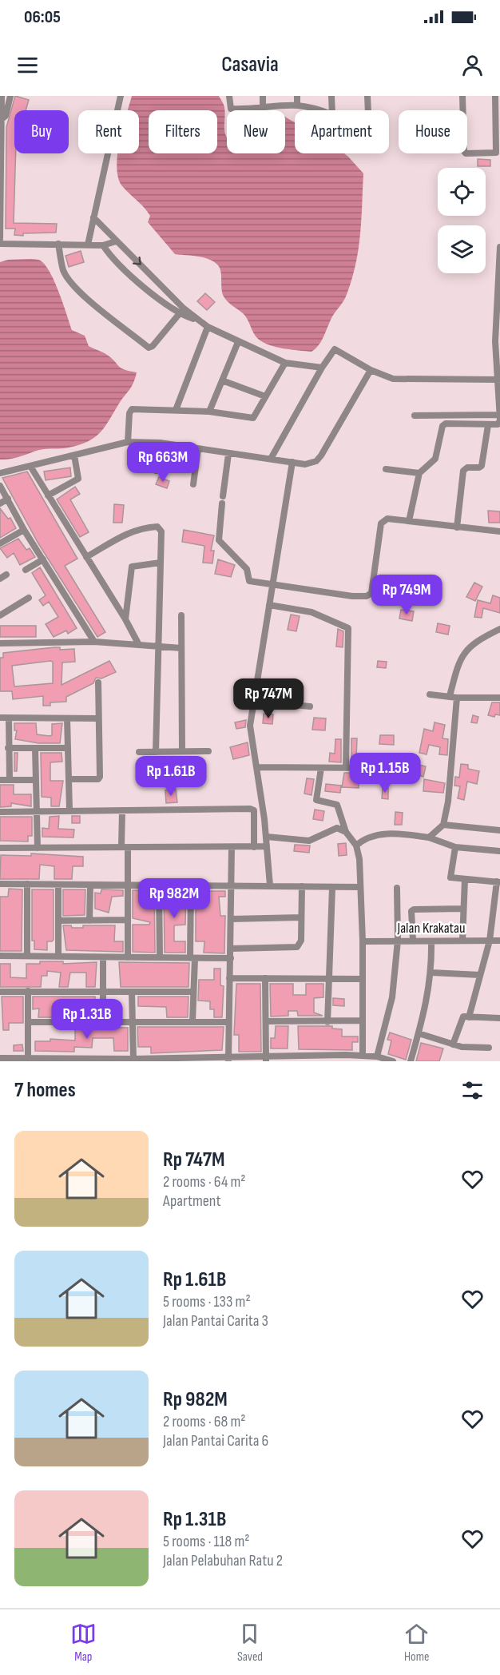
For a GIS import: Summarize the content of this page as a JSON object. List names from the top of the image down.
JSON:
{
  "streets": {
    "street": ["Jalan Krakatau"]
  },
  "page": {
    "status": "06:05",
    "header": "Casavia",
    "chip": [
      "Buy",
      "Rent",
      "Filters",
      "New",
      "Apartment",
      "House"
    ],
    "price": [
      "Rp 663M",
      "Rp 749M",
      "Rp 747M",
      "Rp 1.15B",
      "Rp 1.61B",
      "Rp 982M",
      "Rp 1.31B"
    ],
    "heading": "7 homes",
    "list": [
      {
        "name": "Rp 747M",
        "note": "2 rooms · 64 m² · Apartment"
      },
      {
        "name": "Rp 1.61B",
        "note": "5 rooms · 133 m² · Jalan Pantai Carita 3"
      },
      {
        "name": "Rp 982M",
        "note": "2 rooms · 68 m² · Jalan Pantai Carita 6"
      },
      {
        "name": "Rp 1.31B",
        "note": "5 rooms · 118 m² · Jalan Pelabuhan Ratu 2"
      }
    ],
    "tabs": ["Map", "Saved", "Home"]
  }
}
